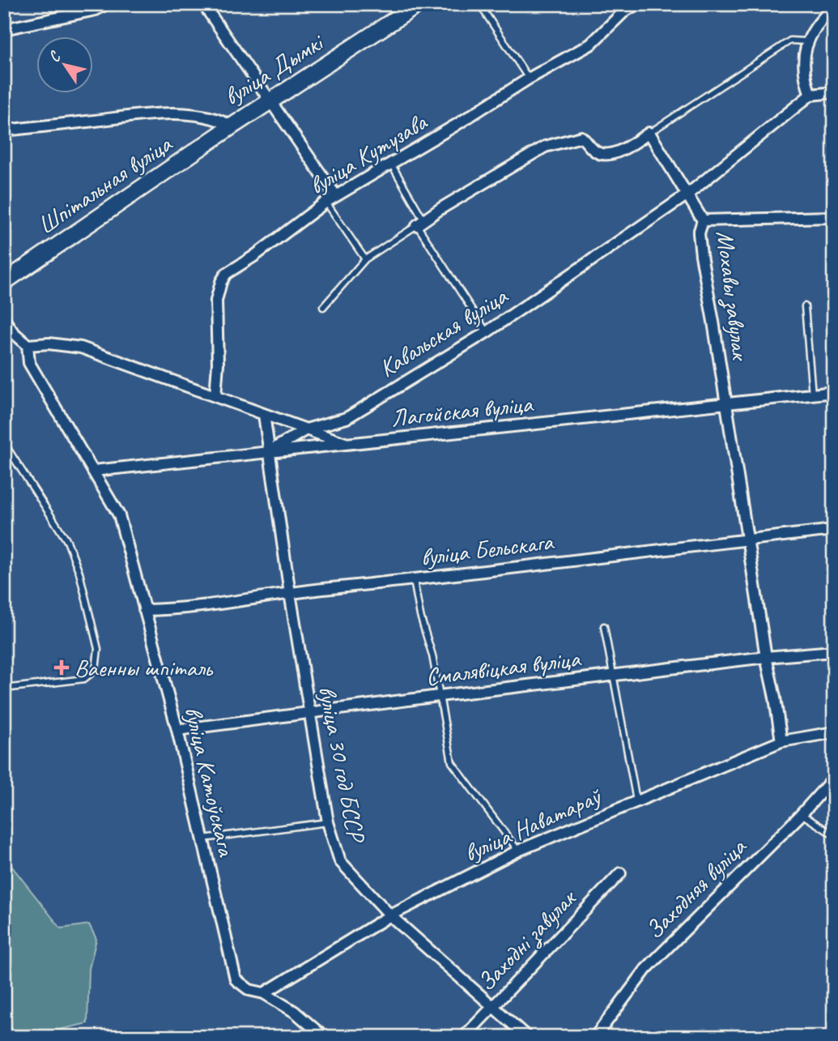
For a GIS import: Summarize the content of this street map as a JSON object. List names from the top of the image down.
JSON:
{
  "streets": {
    "main road": ["вуліца Дымкі", "Шпітальная вуліца"],
    "street": [
      "вуліца Кутузава",
      "Мохавы завулак",
      "Кавальская вуліца",
      "Лагойская вуліца",
      "вуліца Бельскага",
      "Смалявіцкая вуліца",
      "вуліца 30 год БССР",
      "вуліца Катоўскага",
      "вуліца Наватараў",
      "Заходняя вуліца",
      "Заходні завулак"
    ]
  },
  "crossings": [
    ["вуліца Дымкі", "Шпітальная вуліца"],
    ["Мохавы завулак", "Кавальская вуліца"],
    ["Мохавы завулак", "Лагойская вуліца"],
    ["Мохавы завулак", "вуліца Бельскага"],
    ["Мохавы завулак", "Смалявіцкая вуліца"],
    ["Мохавы завулак", "вуліца Наватараў"],
    ["Кавальская вуліца", "Лагойская вуліца"],
    ["Кавальская вуліца", "вуліца 30 год БССР"],
    ["Лагойская вуліца", "вуліца 30 год БССР"],
    ["Лагойская вуліца", "вуліца Катоўскага"],
    ["вуліца Бельскага", "вуліца 30 год БССР"],
    ["вуліца Бельскага", "вуліца Катоўскага"],
    ["Смалявіцкая вуліца", "вуліца 30 год БССР"],
    ["Смалявіцкая вуліца", "вуліца Катоўскага"],
    ["вуліца 30 год БССР", "вуліца Наватараў"],
    ["вуліца 30 год БССР", "Заходні завулак"],
    ["вуліца Катоўскага", "вуліца Наватараў"]
  ],
  "places": {
    "health": ["Ваенны шпіталь"]
  },
  "north": "top left"
}
